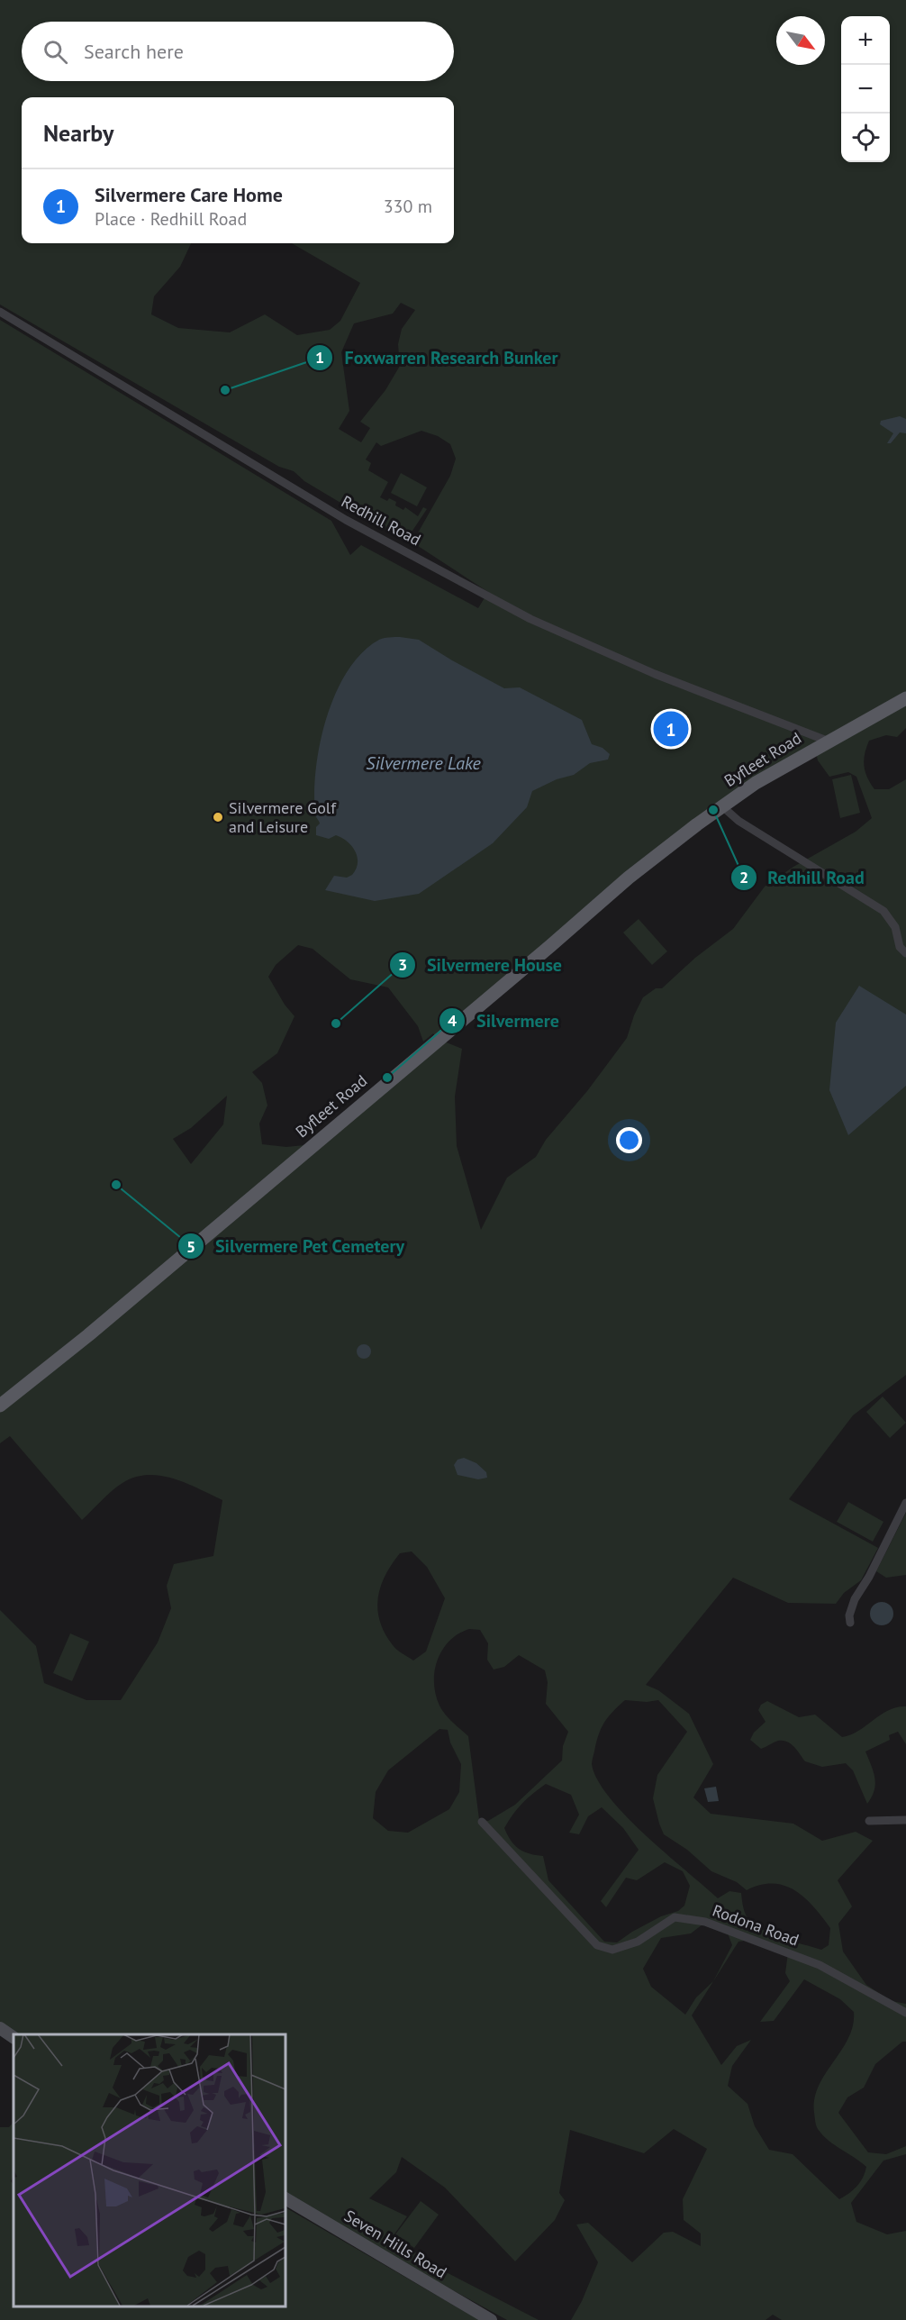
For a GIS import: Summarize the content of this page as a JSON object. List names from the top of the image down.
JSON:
{
  "streets": {
    "main road": ["Byfleet Road", "Seven Hills Road"],
    "street": ["Redhill Road", "Rodona Road"]
  },
  "crossings": [
    ["Redhill Road", "Byfleet Road"]
  ],
  "water": ["Silvermere Lake"],
  "places": [
    "Foxwarren Research Bunker",
    "Redhill Road",
    "Silvermere Golf and Leisure",
    "Silvermere House",
    "Silvermere",
    "Silvermere Pet Cemetery"
  ],
  "north": "bottom right",
  "page": {
    "map_buttons": ["+", "−"],
    "search": "Search here",
    "heading": "Nearby",
    "list": [
      {
        "mark": "1",
        "name": "Silvermere Care Home",
        "note": "Place · Redhill Road",
        "value": "330 m"
      }
    ],
    "pins": "1"
  }
}
